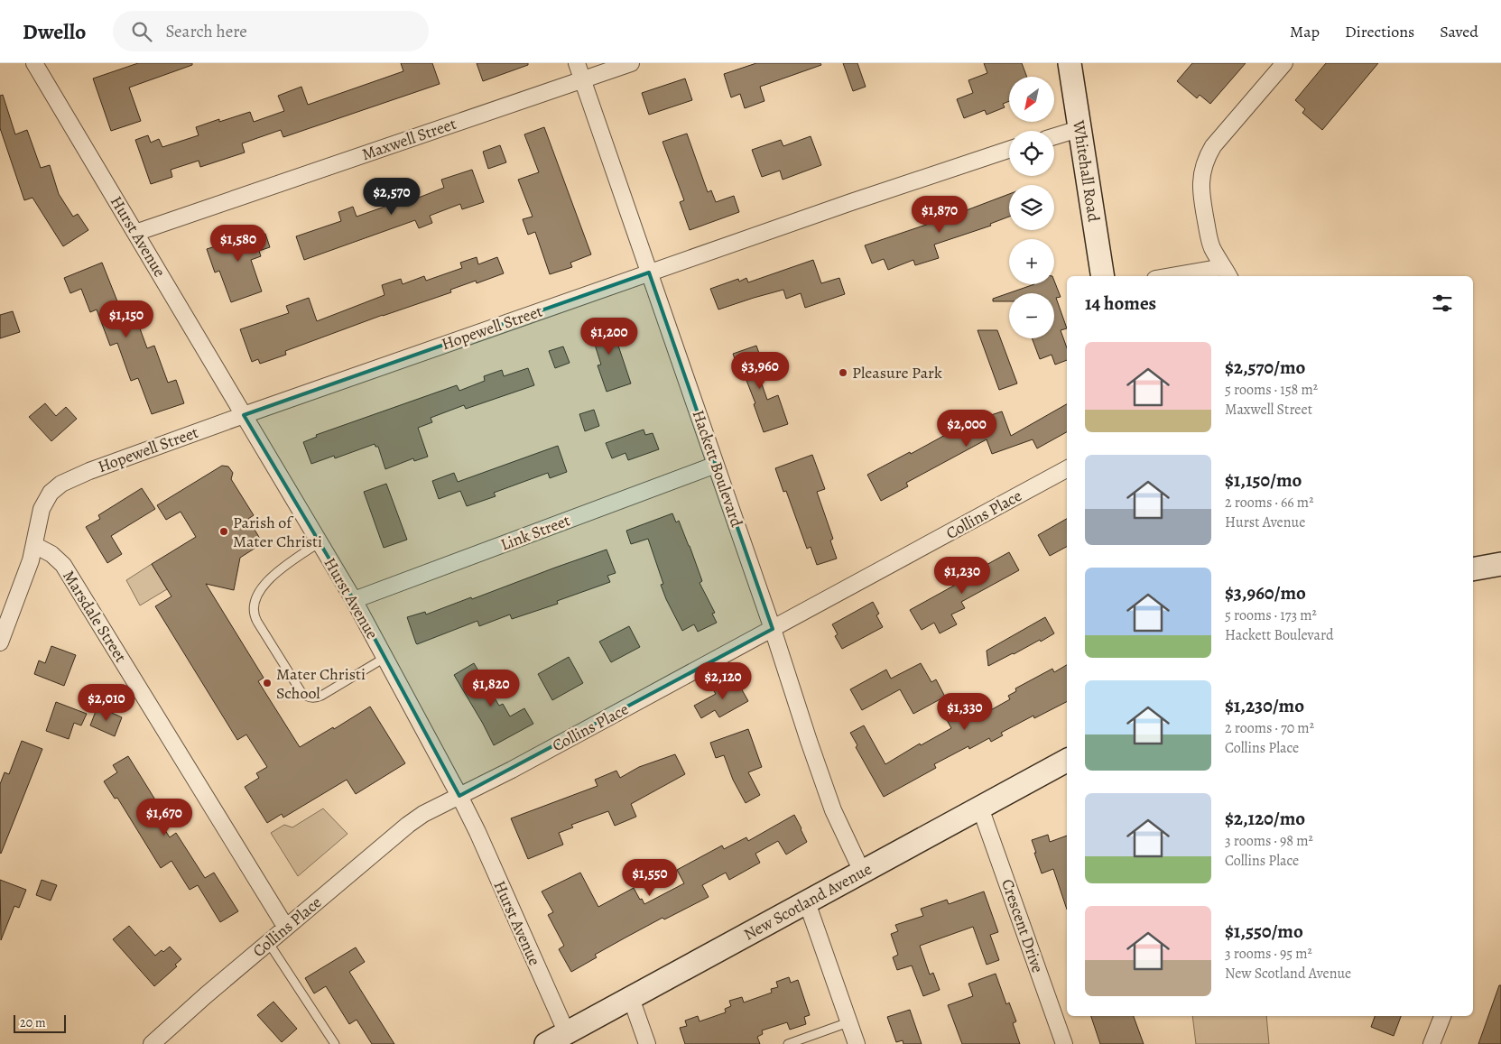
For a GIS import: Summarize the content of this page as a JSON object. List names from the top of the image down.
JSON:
{
  "streets": {
    "street": [
      "Maxwell Street",
      "Whitehall Road",
      "Hurst Avenue",
      "Hopewell Street",
      "Hackett Boulevard",
      "Collins Place",
      "Link Street",
      "Marsdale Street",
      "New Scotland Avenue",
      "Crescent Drive"
    ]
  },
  "crossings": [
    ["Maxwell Street", "Hurst Avenue"],
    ["Maxwell Street", "Hackett Boulevard"],
    ["Hurst Avenue", "Hopewell Street"],
    ["Hurst Avenue", "Collins Place"],
    ["Hurst Avenue", "Link Street"],
    ["Hurst Avenue", "New Scotland Avenue"],
    ["Hopewell Street", "Hackett Boulevard"],
    ["Hopewell Street", "Marsdale Street"],
    ["Hackett Boulevard", "Collins Place"],
    ["Hackett Boulevard", "Link Street"],
    ["Hackett Boulevard", "New Scotland Avenue"],
    ["Collins Place", "Marsdale Street"],
    ["New Scotland Avenue", "Crescent Drive"]
  ],
  "places": ["Pleasure Park", "Parish of Mater Christi", "Mater Christi School"],
  "scale_bar": "20 m",
  "north": "bottom left",
  "page": {
    "header": "Dwello",
    "search": "Search here",
    "nav": ["Map", "Directions", "Saved"],
    "map_buttons": ["+", "−"],
    "price": [
      "$2,570",
      "$1,870",
      "$1,580",
      "$1,150",
      "$1,200",
      "$3,960",
      "$2,000",
      "$1,230",
      "$2,120",
      "$1,820",
      "$2,010",
      "$1,330",
      "$1,670",
      "$1,550"
    ],
    "heading": "14 homes",
    "list": [
      {
        "name": "$2,570/mo",
        "note": "5 rooms · 158 m² · Maxwell Street"
      },
      {
        "name": "$1,150/mo",
        "note": "2 rooms · 66 m² · Hurst Avenue"
      },
      {
        "name": "$3,960/mo",
        "note": "5 rooms · 173 m² · Hackett Boulevard"
      },
      {
        "name": "$1,230/mo",
        "note": "2 rooms · 70 m² · Collins Place"
      },
      {
        "name": "$2,120/mo",
        "note": "3 rooms · 98 m² · Collins Place"
      },
      {
        "name": "$1,550/mo",
        "note": "3 rooms · 95 m² · New Scotland Avenue"
      }
    ],
    "scale": "20 m"
  }
}
